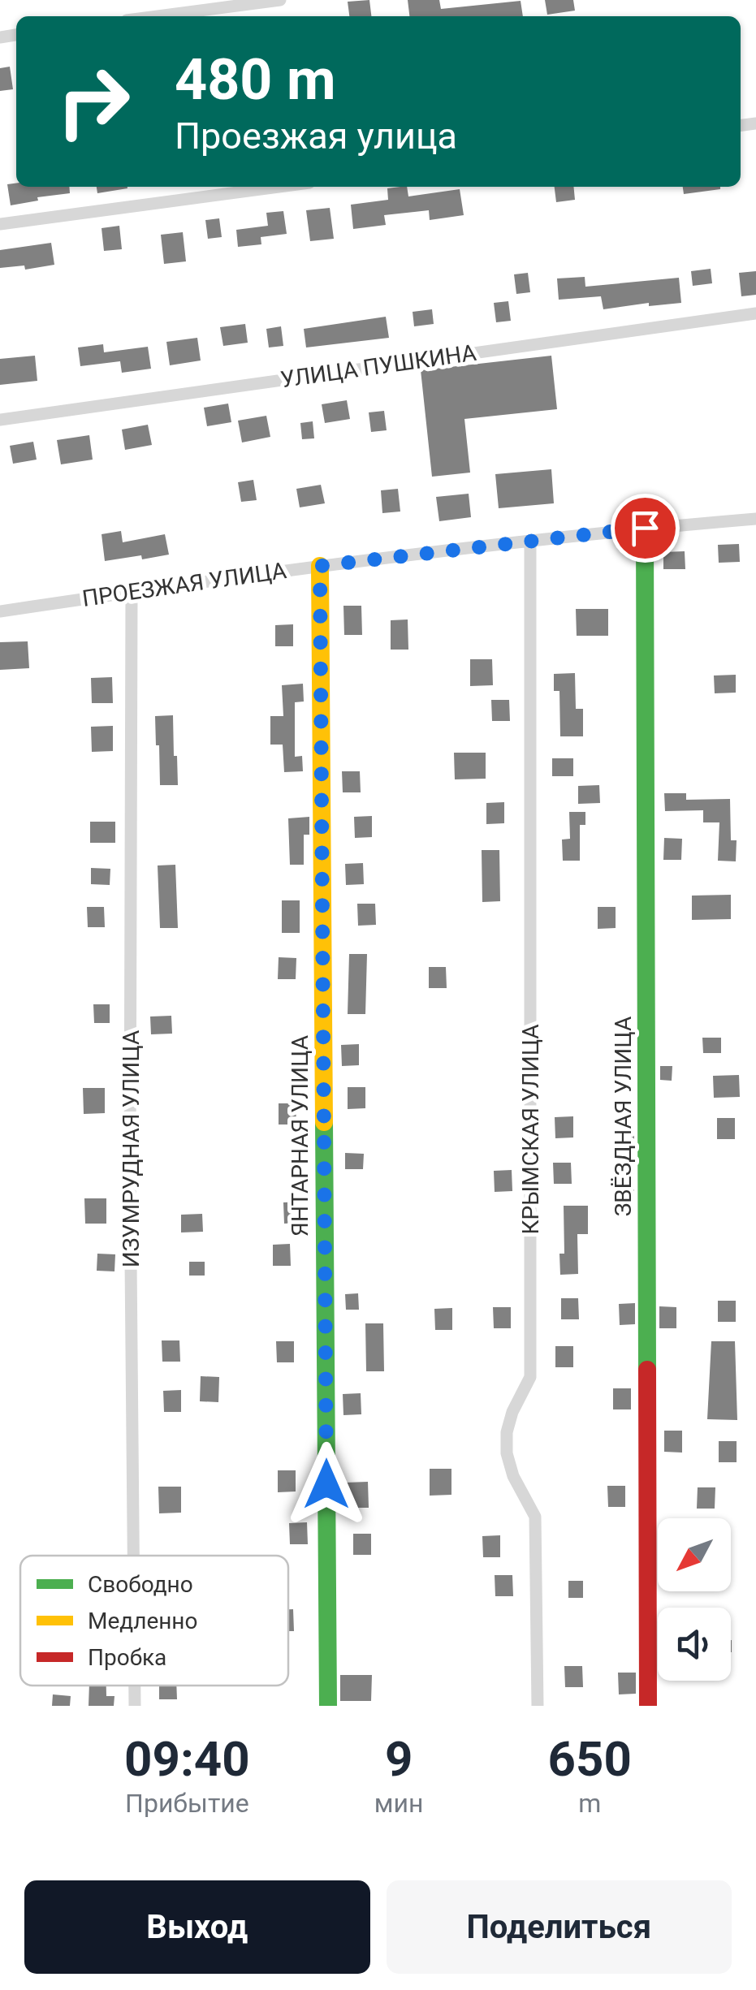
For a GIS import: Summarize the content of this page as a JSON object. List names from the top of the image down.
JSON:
{
  "streets": {
    "street": [
      "УЛИЦА ПУШКИНА",
      "ПРОЕЗЖАЯ УЛИЦА",
      "ЗВЁЗДНАЯ УЛИЦА",
      "КРЫМСКАЯ УЛИЦА",
      "ЯНТАРНАЯ УЛИЦА",
      "ИЗУМРУДНАЯ УЛИЦА"
    ]
  },
  "crossings": [
    ["ПРОЕЗЖАЯ УЛИЦА", "ЗВЁЗДНАЯ УЛИЦА"],
    ["ПРОЕЗЖАЯ УЛИЦА", "КРЫМСКАЯ УЛИЦА"],
    ["ПРОЕЗЖАЯ УЛИЦА", "ЯНТАРНАЯ УЛИЦА"],
    ["ПРОЕЗЖАЯ УЛИЦА", "ИЗУМРУДНАЯ УЛИЦА"]
  ],
  "legend": ["Свободно", "Медленно", "Пробка"],
  "north": "bottom left",
  "page": {
    "turn": ["480 m", "Проезжая улица"],
    "eta": [
      "09:40",
      "Прибытие",
      "9",
      "мин",
      "650",
      "m"
    ],
    "buttons": ["Выход", "Поделиться"]
  }
}
